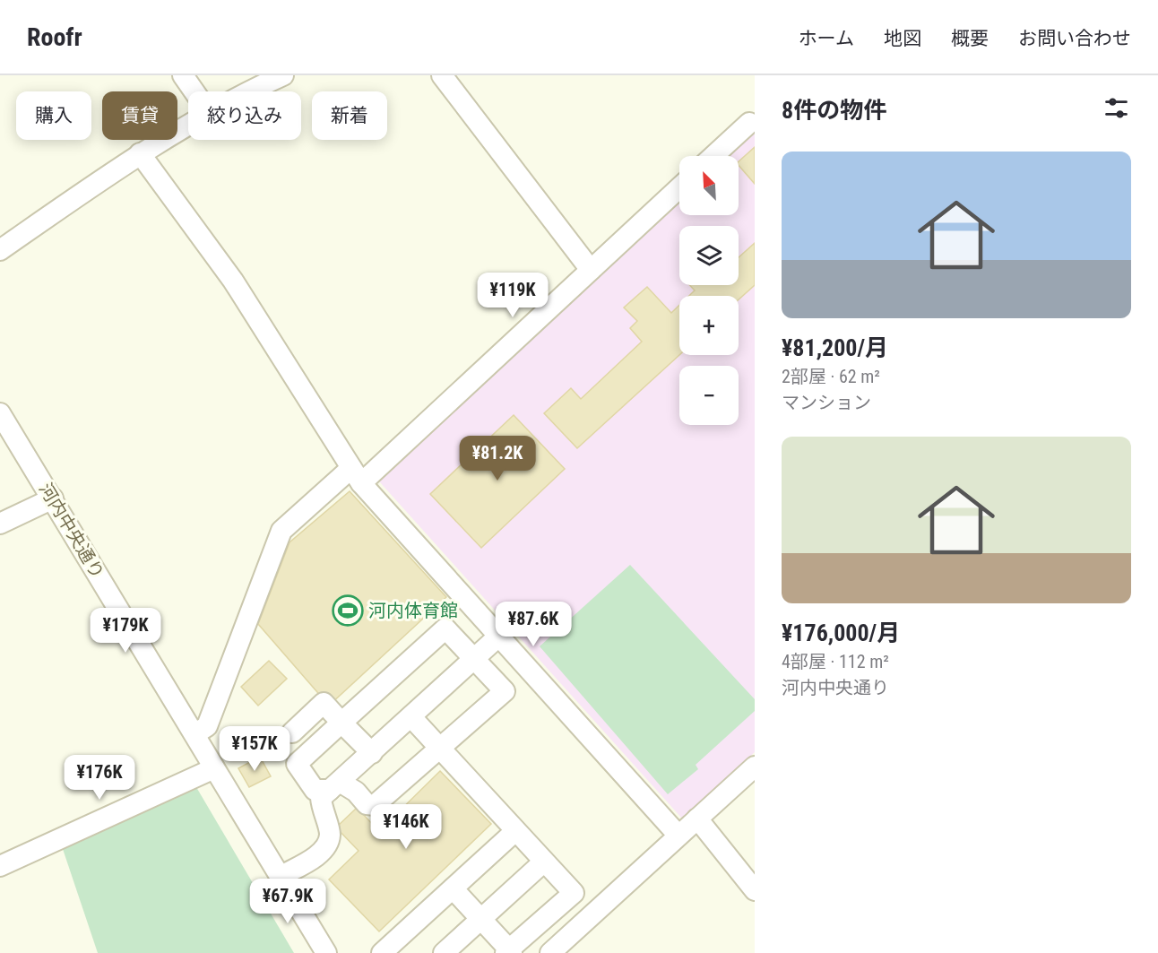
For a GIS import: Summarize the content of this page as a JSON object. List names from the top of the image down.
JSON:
{
  "streets": {
    "street": ["河内中央通り"]
  },
  "places": {
    "sports": ["河内体育館"]
  },
  "north": "top left",
  "page": {
    "header": "Roofr",
    "nav": [
      "ホーム",
      "地図",
      "概要",
      "お問い合わせ"
    ],
    "heading": "8件の物件",
    "chip": [
      "購入",
      "賃貸",
      "絞り込み",
      "新着"
    ],
    "list": [
      {
        "name": "¥81,200/月",
        "note": "2部屋 · 62 m² · マンション"
      },
      {
        "name": "¥176,000/月",
        "note": "4部屋 · 112 m² · 河内中央通り"
      }
    ],
    "map_buttons": ["+", "−"],
    "price": [
      "¥119K",
      "¥81.2K",
      "¥87.6K",
      "¥179K",
      "¥157K",
      "¥176K",
      "¥146K",
      "¥67.9K"
    ]
  }
}
